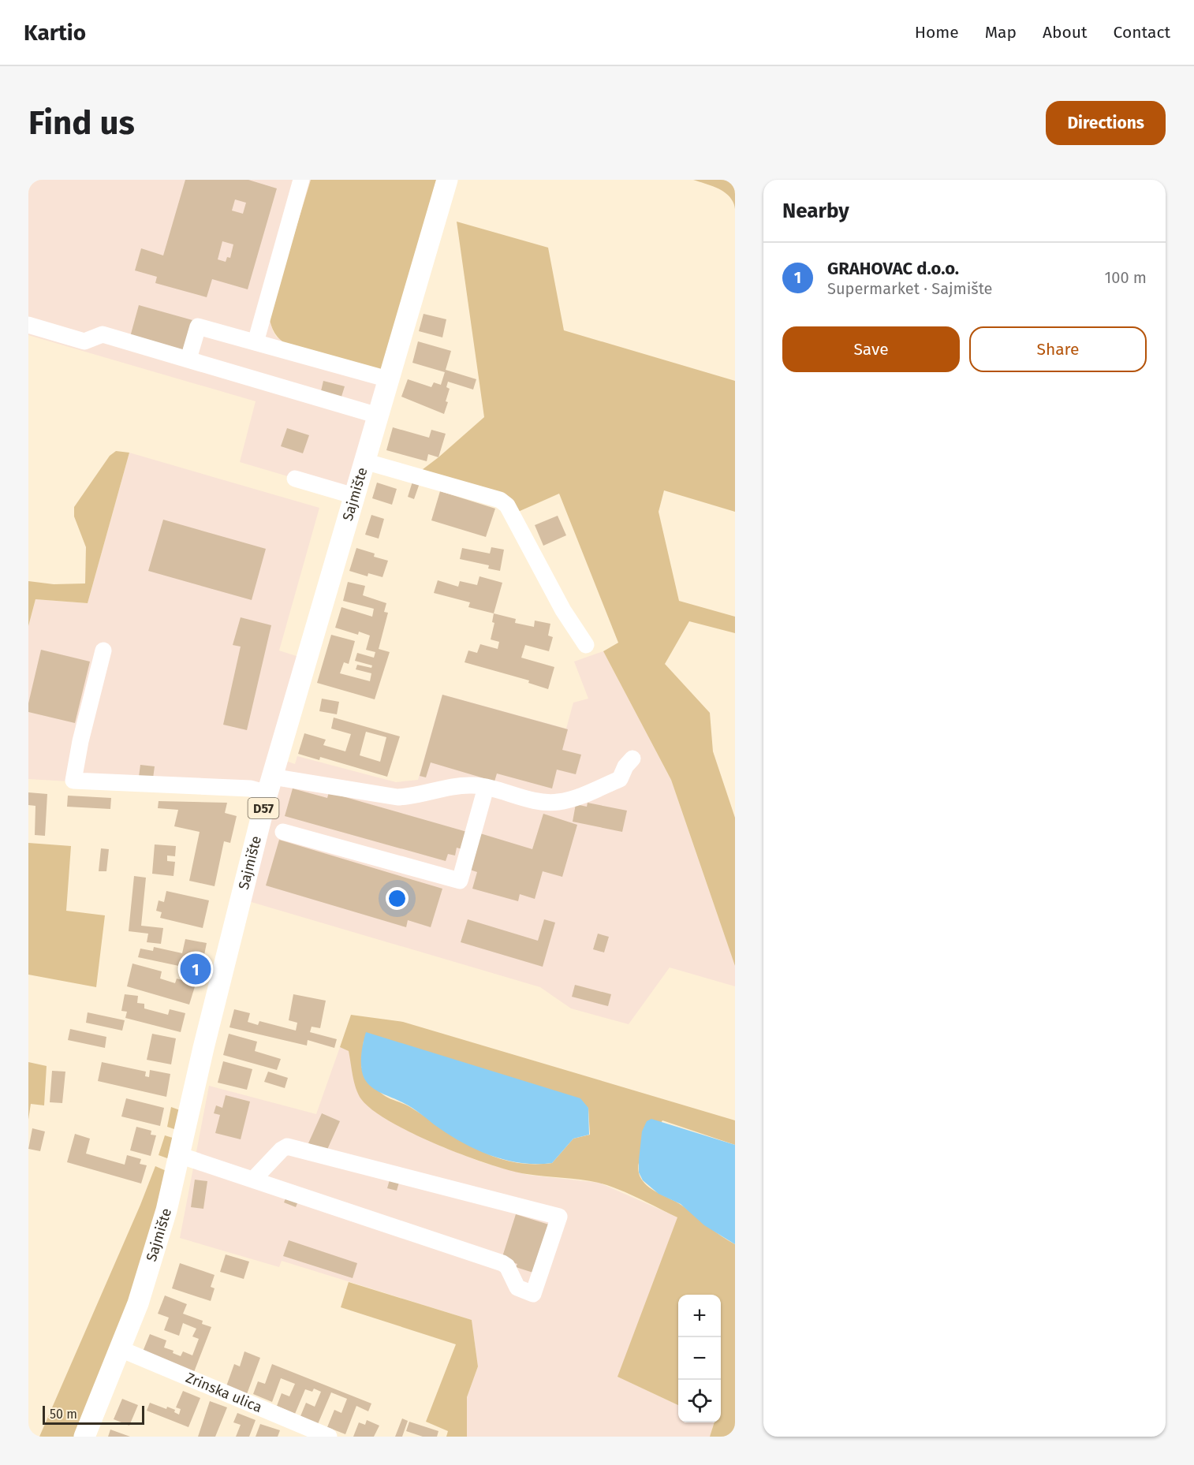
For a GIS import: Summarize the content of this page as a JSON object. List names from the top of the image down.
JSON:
{
  "streets": {
    "main road": ["Sajmište", "D57"],
    "street": ["Zrinska ulica"]
  },
  "crossings": [
    ["Sajmište", "Zrinska ulica"]
  ],
  "scale_bar": "50 m",
  "page": {
    "header": "Kartio",
    "nav": [
      "Home",
      "Map",
      "About",
      "Contact"
    ],
    "buttons": [
      "Directions",
      ["Save", "Share"]
    ],
    "title": "Find us",
    "heading": "Nearby",
    "list": [
      {
        "mark": "1",
        "name": "GRAHOVAC d.o.o.",
        "note": "Supermarket · Sajmište",
        "value": "100 m"
      }
    ],
    "pins": "1",
    "map_buttons": ["+", "−"],
    "scale": "50 m"
  }
}
